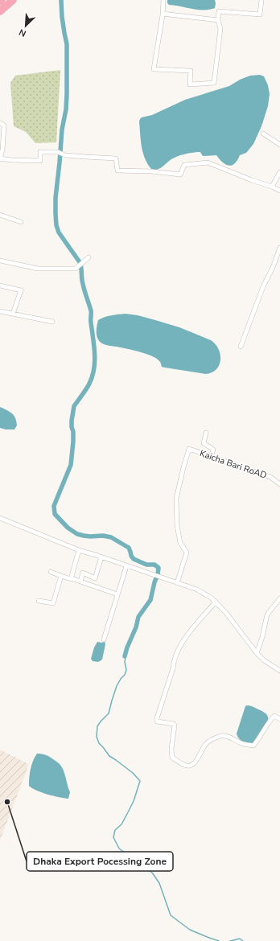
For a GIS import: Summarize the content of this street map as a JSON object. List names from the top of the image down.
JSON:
{
  "streets": {
    "street": ["Kaicha Bari RoAD"]
  },
  "places": ["Dhaka Export Pocessing Zone"],
  "north": "bottom left"
}
